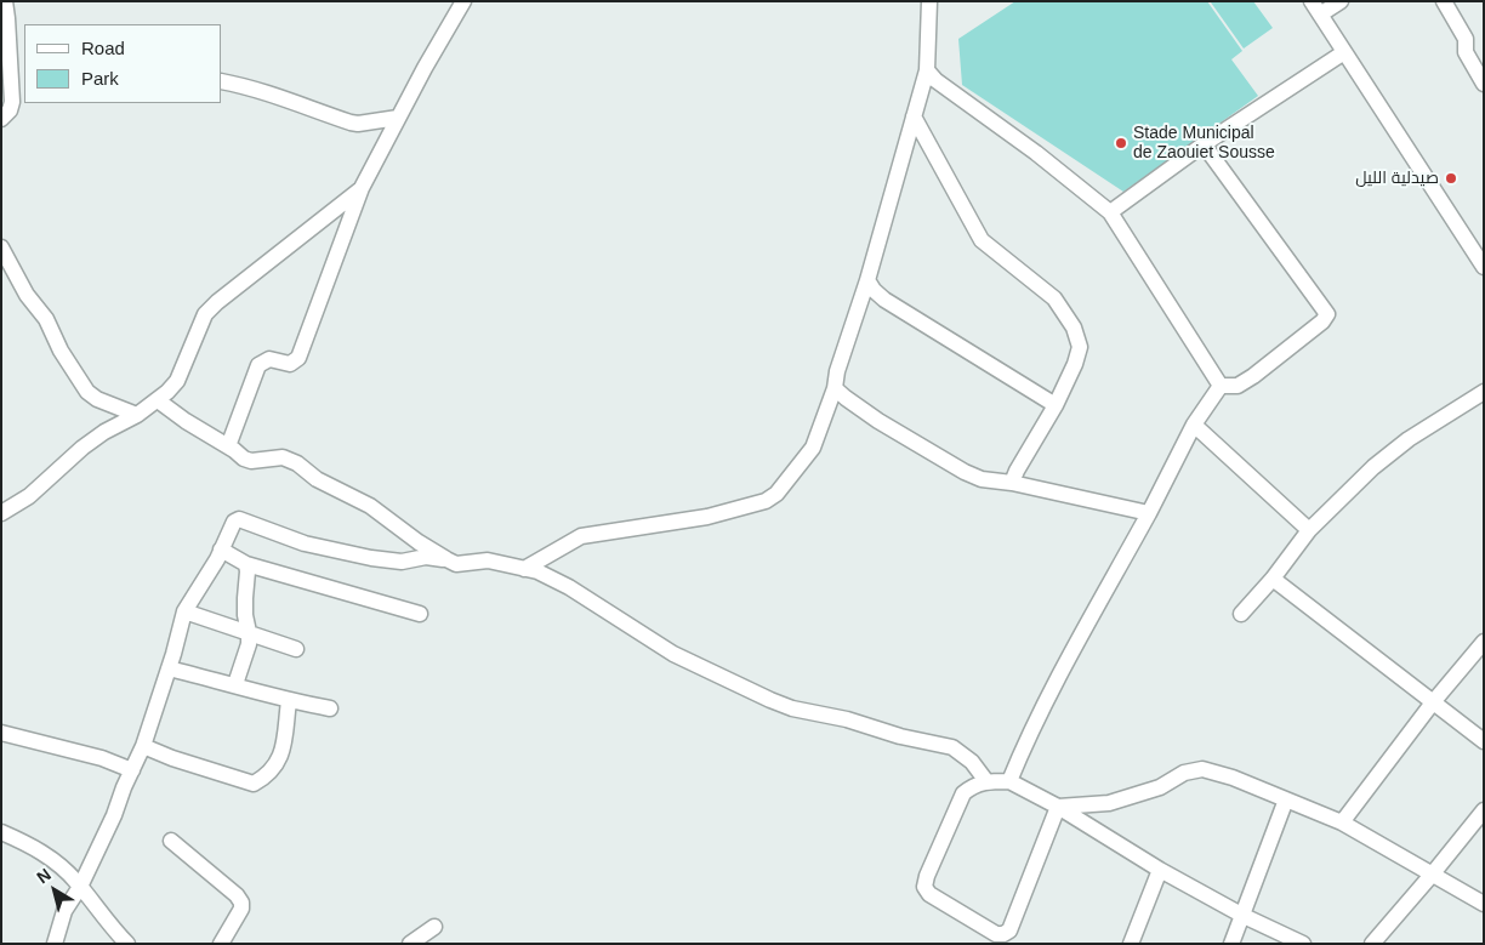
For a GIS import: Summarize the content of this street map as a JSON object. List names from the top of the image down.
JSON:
{
  "places": ["Stade Municipal de Zaouiet Sousse", "صيدلية الليل"],
  "legend": ["Road", "Park"],
  "north": "top left"
}
